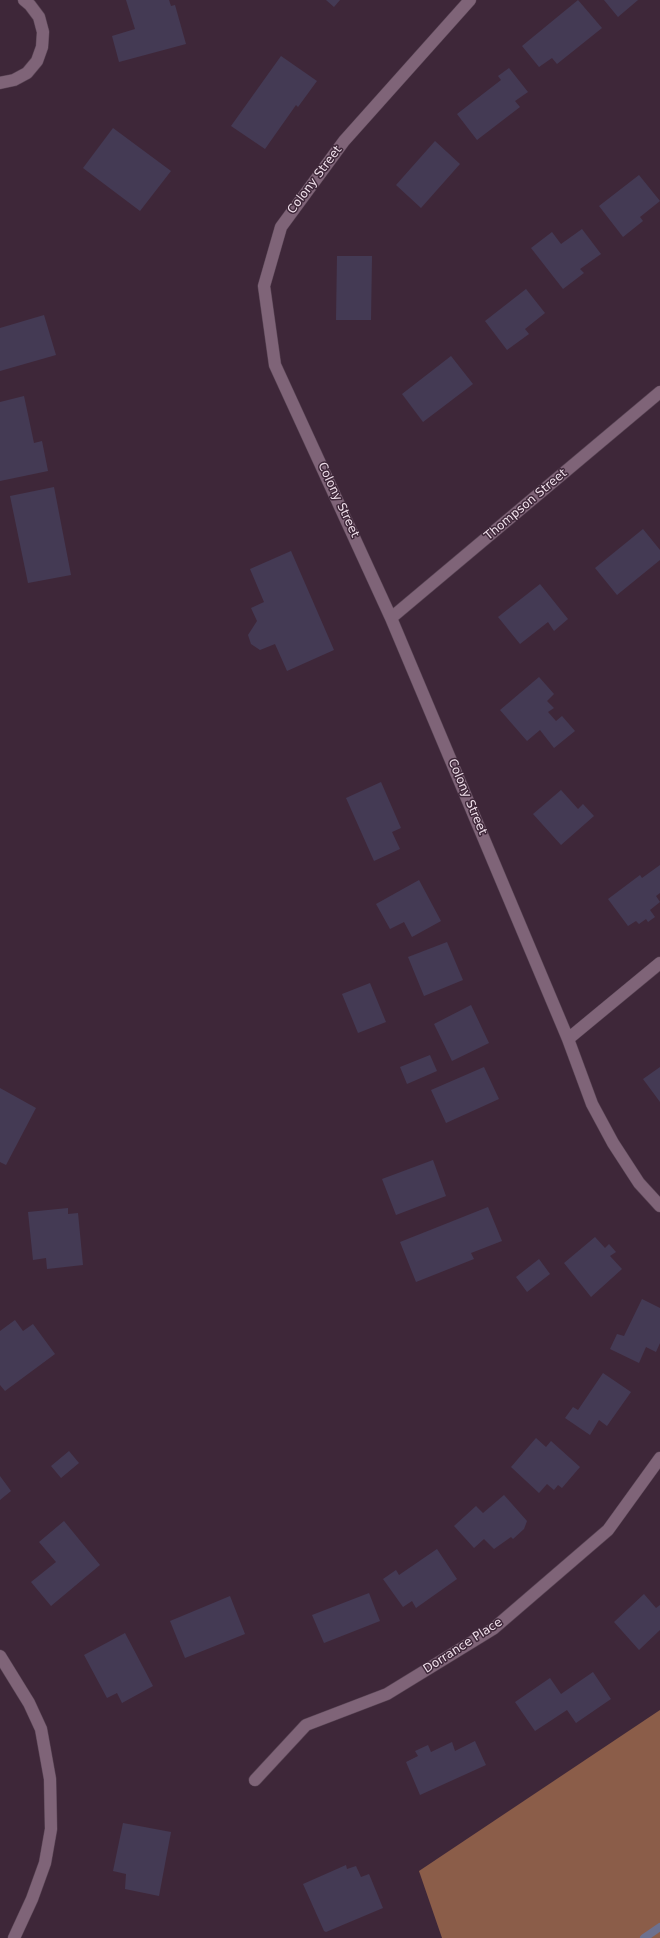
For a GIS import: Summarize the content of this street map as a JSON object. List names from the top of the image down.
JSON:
{
  "streets": {
    "street": ["Colony Street", "Thompson Street", "Dorrance Place"]
  },
  "crossings": [
    ["Colony Street", "Thompson Street"]
  ]
}
